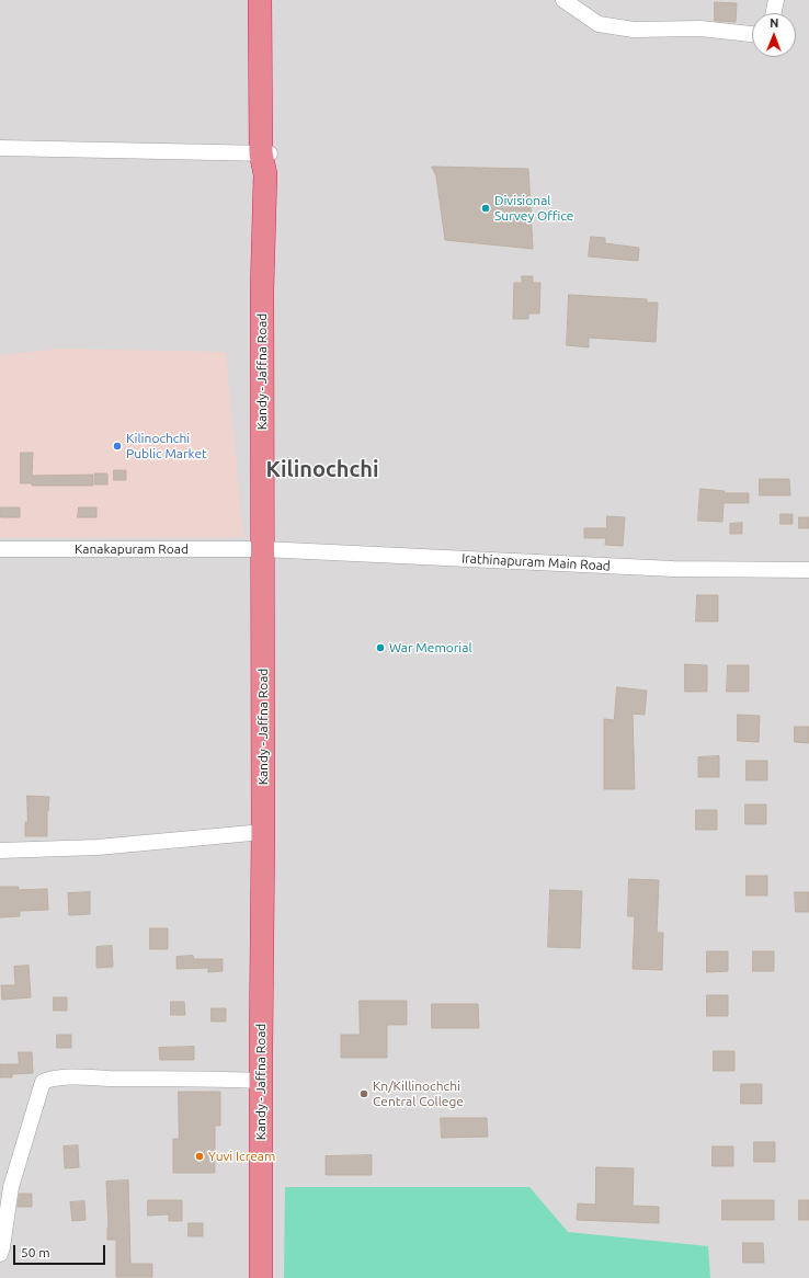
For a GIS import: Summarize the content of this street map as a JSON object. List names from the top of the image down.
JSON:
{
  "streets": {
    "highway": ["Kandy - Jaffna Road"],
    "street": ["Kanakapuram Road", "Irathinapuram Main Road"]
  },
  "crossings": [
    ["Kandy - Jaffna Road", "Kanakapuram Road"],
    ["Kandy - Jaffna Road", "Irathinapuram Main Road"],
    ["Kanakapuram Road", "Irathinapuram Main Road"]
  ],
  "districts": ["Kilinochchi"],
  "places": [
    "Divisional Survey Office",
    "Kilinochchi Public Market",
    "War Memorial",
    "Kn/Killinochchi Central College",
    "Yuvi Icream"
  ],
  "scale_bar": "50 m",
  "north": "top"
}
